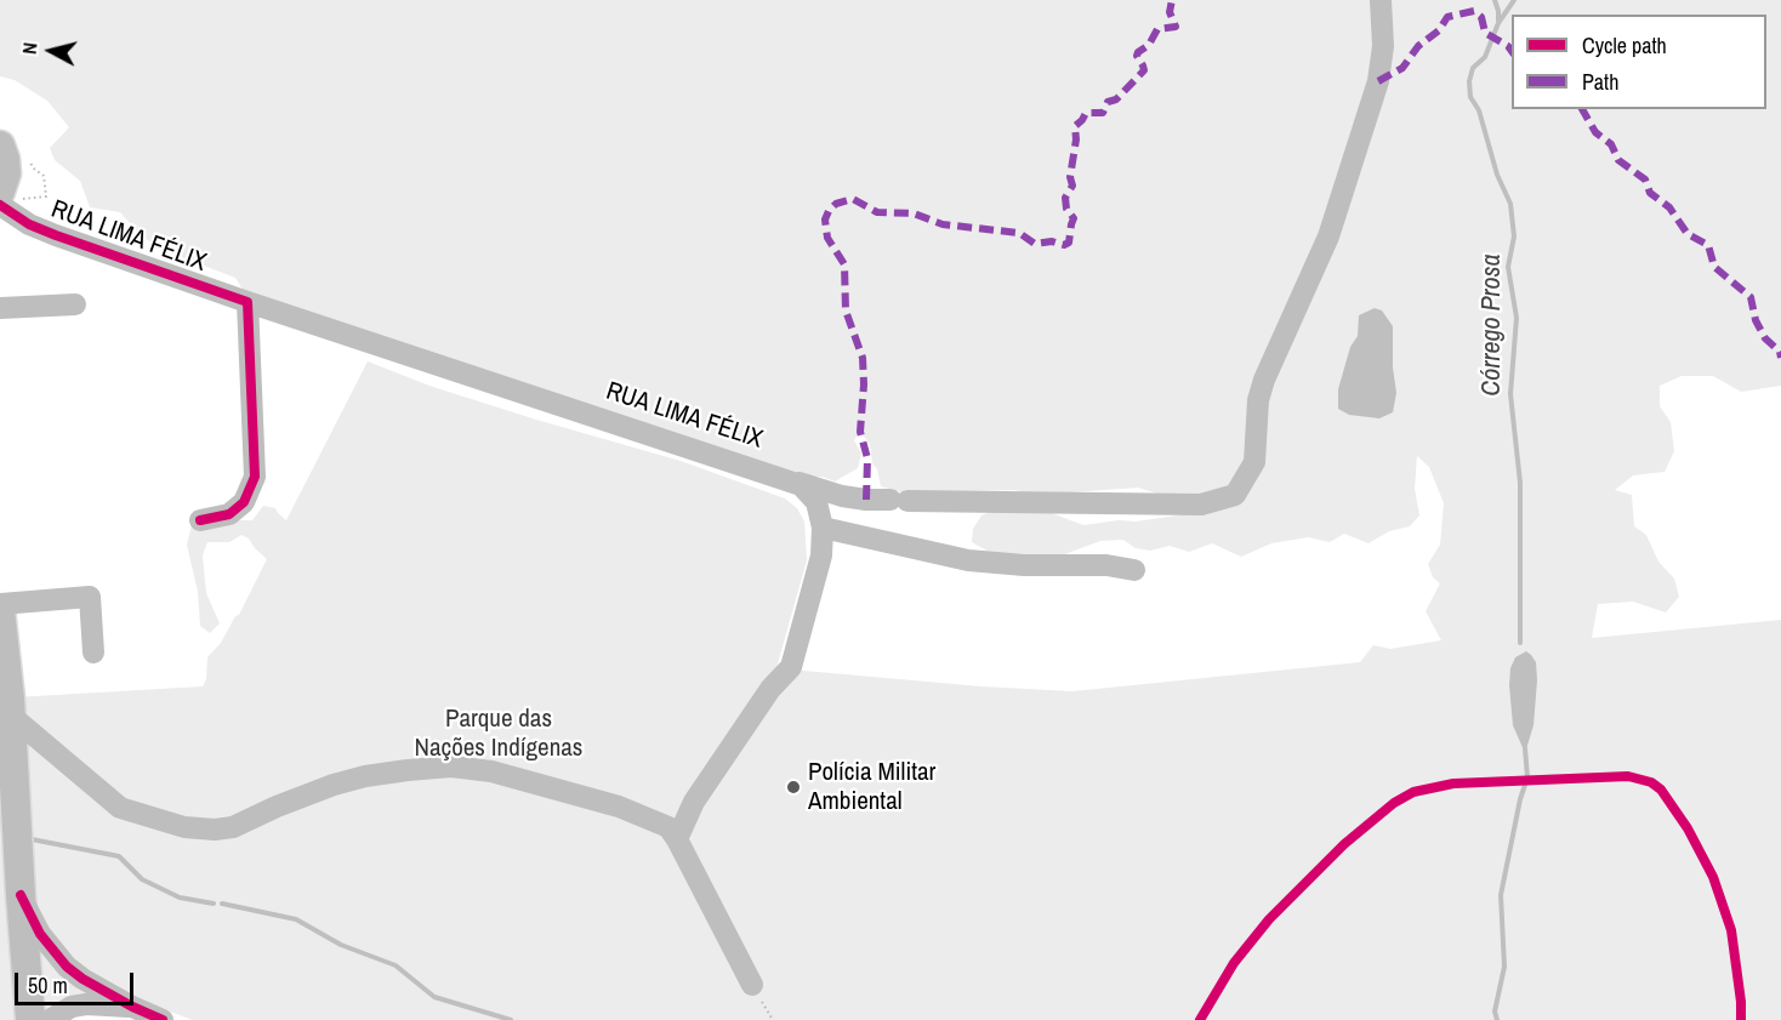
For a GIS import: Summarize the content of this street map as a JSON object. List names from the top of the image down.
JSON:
{
  "streets": {
    "street": ["RUA LIMA FÉLIX"]
  },
  "water": ["Córrego Prosa"],
  "parks": ["Parque das Nações Indígenas"],
  "places": ["Polícia Militar Ambiental"],
  "legend": ["Cycle path", "Path"],
  "scale_bar": "50 m",
  "north": "left"
}
